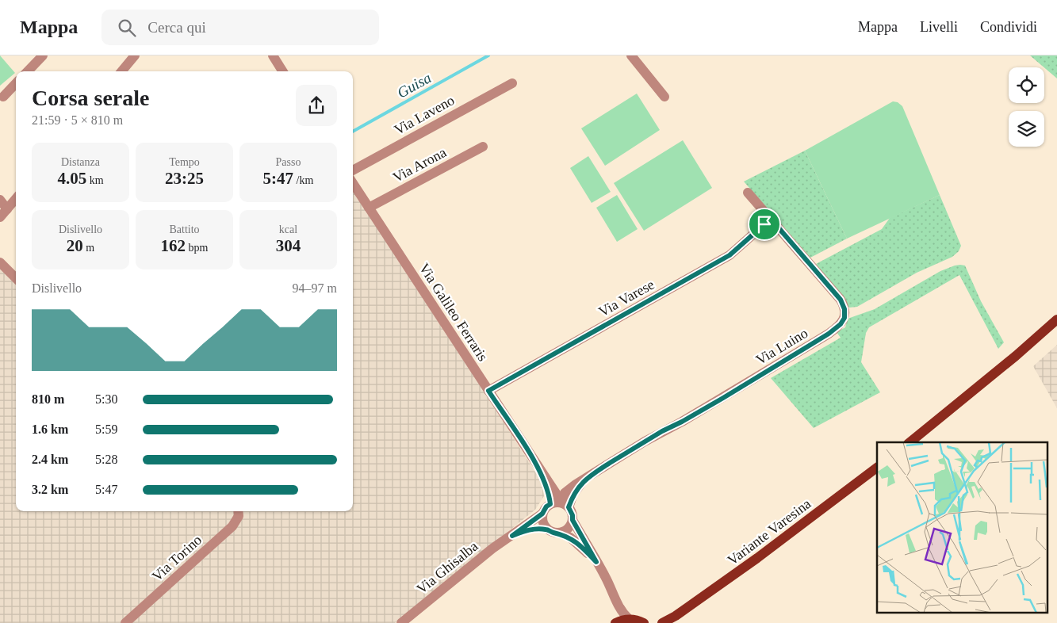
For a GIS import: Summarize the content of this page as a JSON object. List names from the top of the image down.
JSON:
{
  "streets": {
    "main road": ["Variante Varesina"],
    "street": [
      "Via Laveno",
      "Via Arona",
      "Via Varese",
      "Via Galileo Ferraris",
      "Via Luino",
      "Via Torino",
      "Via Ghisalba"
    ]
  },
  "crossings": [
    ["Via Arona", "Via Galileo Ferraris"],
    ["Via Varese", "Via Galileo Ferraris"],
    ["Via Varese", "Via Luino"],
    ["Via Galileo Ferraris", "Via Luino"],
    ["Via Galileo Ferraris", "Via Ghisalba"],
    ["Via Luino", "Via Ghisalba"]
  ],
  "water": ["Guisa"],
  "page": {
    "header": "Mappa",
    "search": "Cerca qui",
    "nav": ["Mappa", "Livelli", "Condividi"],
    "heading": ["Corsa serale", "21:59 · 5 × 810 m"],
    "stats": [
      ["Distanza", "4.05 km"],
      ["Tempo", "23:25"],
      ["Passo", "5:47 /km"],
      ["Dislivello", "20 m"],
      ["Battito", "162 bpm"],
      ["kcal", "304"]
    ],
    "chart": ["Dislivello", "94–97 m"],
    "list": [
      {
        "name": "810 m",
        "note": "5:30"
      },
      {
        "name": "1.6 km",
        "note": "5:59"
      },
      {
        "name": "2.4 km",
        "note": "5:28"
      },
      {
        "name": "3.2 km",
        "note": "5:47"
      }
    ]
  }
}
